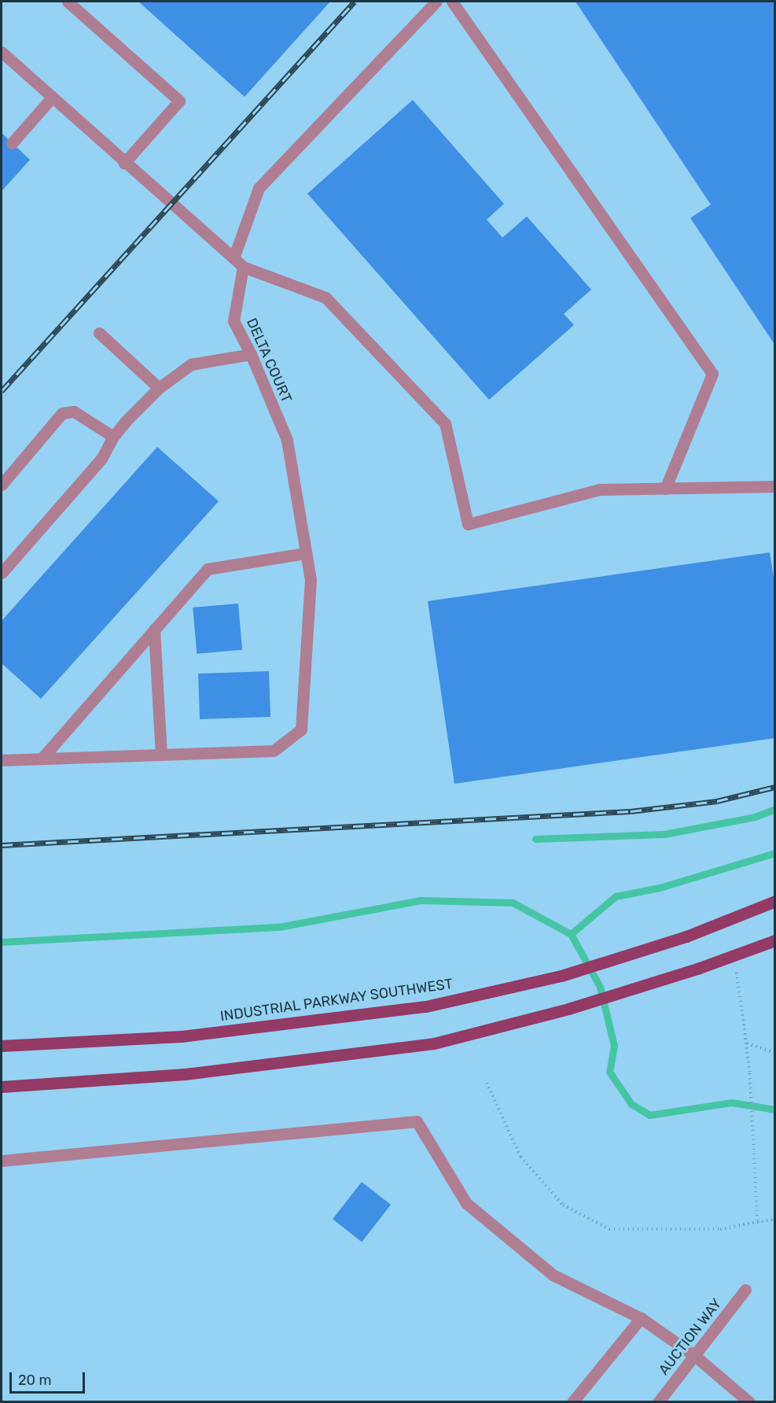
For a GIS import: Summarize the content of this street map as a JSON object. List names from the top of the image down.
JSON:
{
  "streets": {
    "main road": ["INDUSTRIAL PARKWAY SOUTHWEST"],
    "street": ["DELTA COURT", "AUCTION WAY"]
  },
  "scale_bar": "20 m"
}
